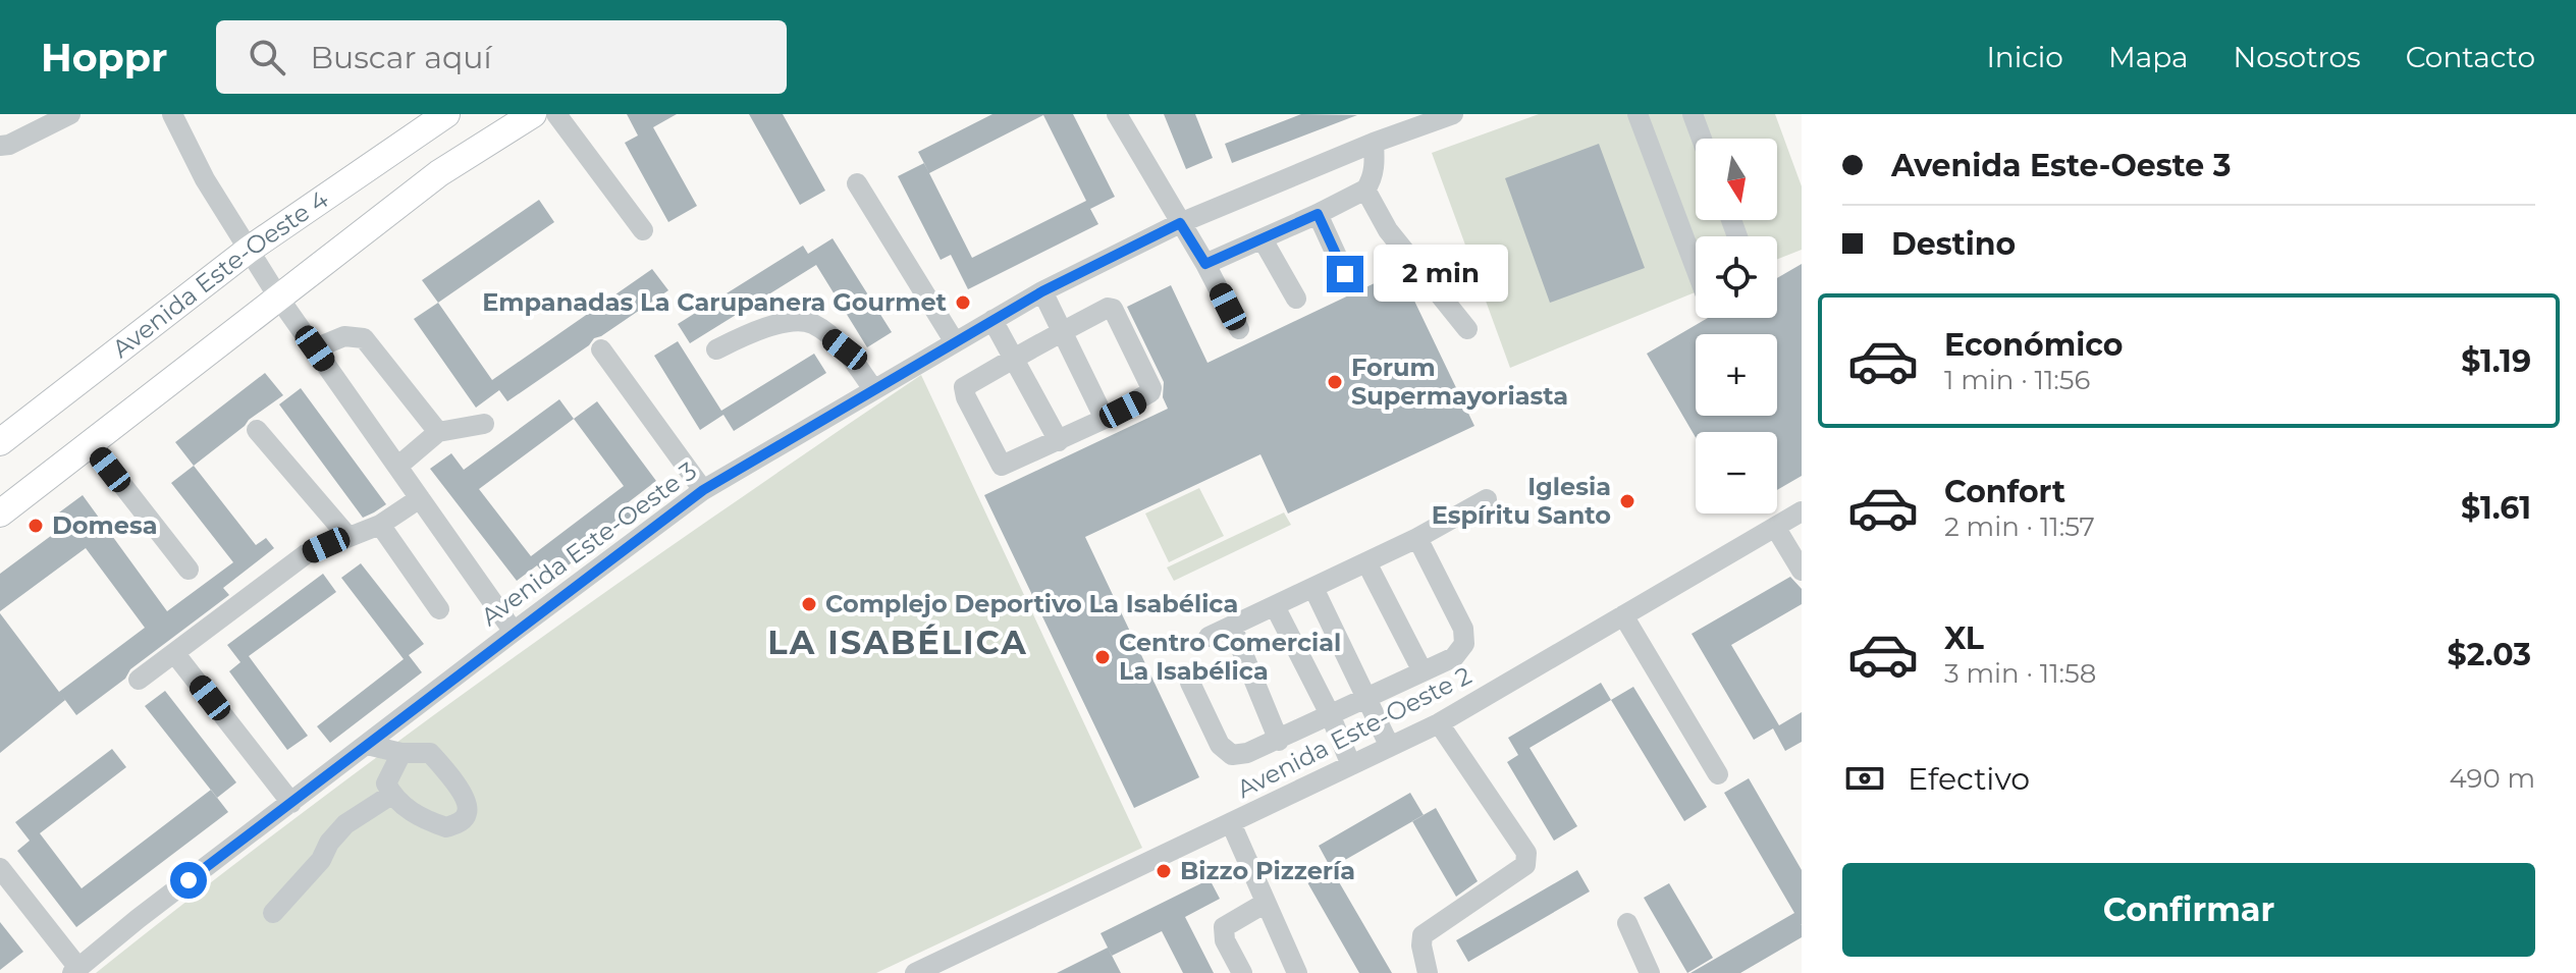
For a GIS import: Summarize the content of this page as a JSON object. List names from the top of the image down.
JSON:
{
  "streets": {
    "main road": ["Avenida Este-Oeste 4"],
    "street": ["Avenida Este-Oeste 3", "Avenida Este-Oeste 2"]
  },
  "districts": ["LA ISABÉLICA"],
  "places": [
    "Empanadas La Carupanera Gourmet",
    "Forum Supermayoriasta",
    "Iglesia Espíritu Santo",
    "Domesa",
    "Complejo Deportivo La Isabélica",
    "Centro Comercial La Isabélica",
    "Bizzo Pizzería"
  ],
  "north": "bottom",
  "page": {
    "header": "Hoppr",
    "search": "Buscar aquí",
    "nav": [
      "Inicio",
      "Mapa",
      "Nosotros",
      "Contacto"
    ],
    "banner": ["Avenida Este-Oeste 3", "Destino"],
    "map_buttons": ["+", "−"],
    "bubble": "2 min",
    "list": [
      {
        "name": "Económico",
        "note": "1 min · 11:56",
        "value": "$1.19"
      },
      {
        "name": "Confort",
        "note": "2 min · 11:57",
        "value": "$1.61"
      },
      {
        "name": "XL",
        "note": "3 min · 11:58",
        "value": "$2.03"
      }
    ],
    "pay": ["Efectivo", "490 m"],
    "buttons": "Confirmar"
  }
}
